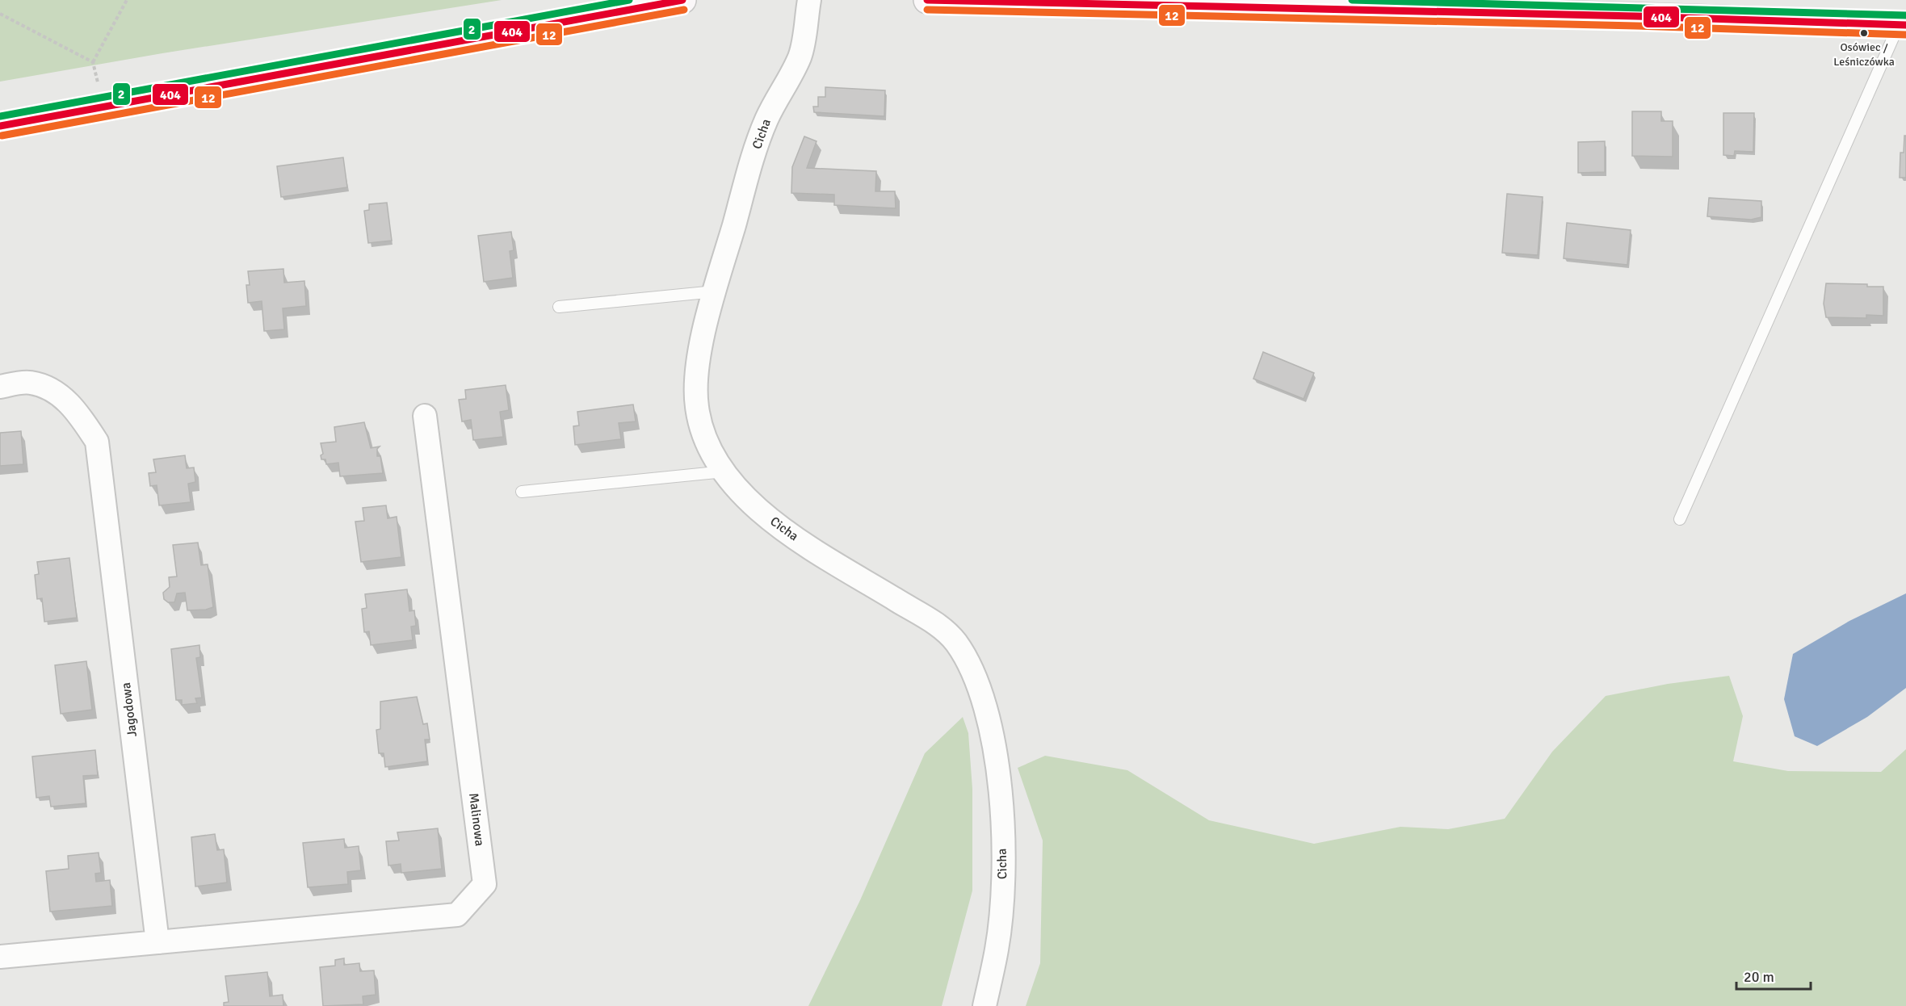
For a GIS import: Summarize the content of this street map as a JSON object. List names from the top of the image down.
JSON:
{
  "streets": {
    "street": ["Cicha", "Jagodowa", "Malinowa"]
  },
  "crossings": [
    ["Jagodowa", "Malinowa"]
  ],
  "places": ["Osówiec / Leśniczówka"],
  "lines": ["transit line 404", "transit line 2", "transit line 12"],
  "scale_bar": "20 m"
}
